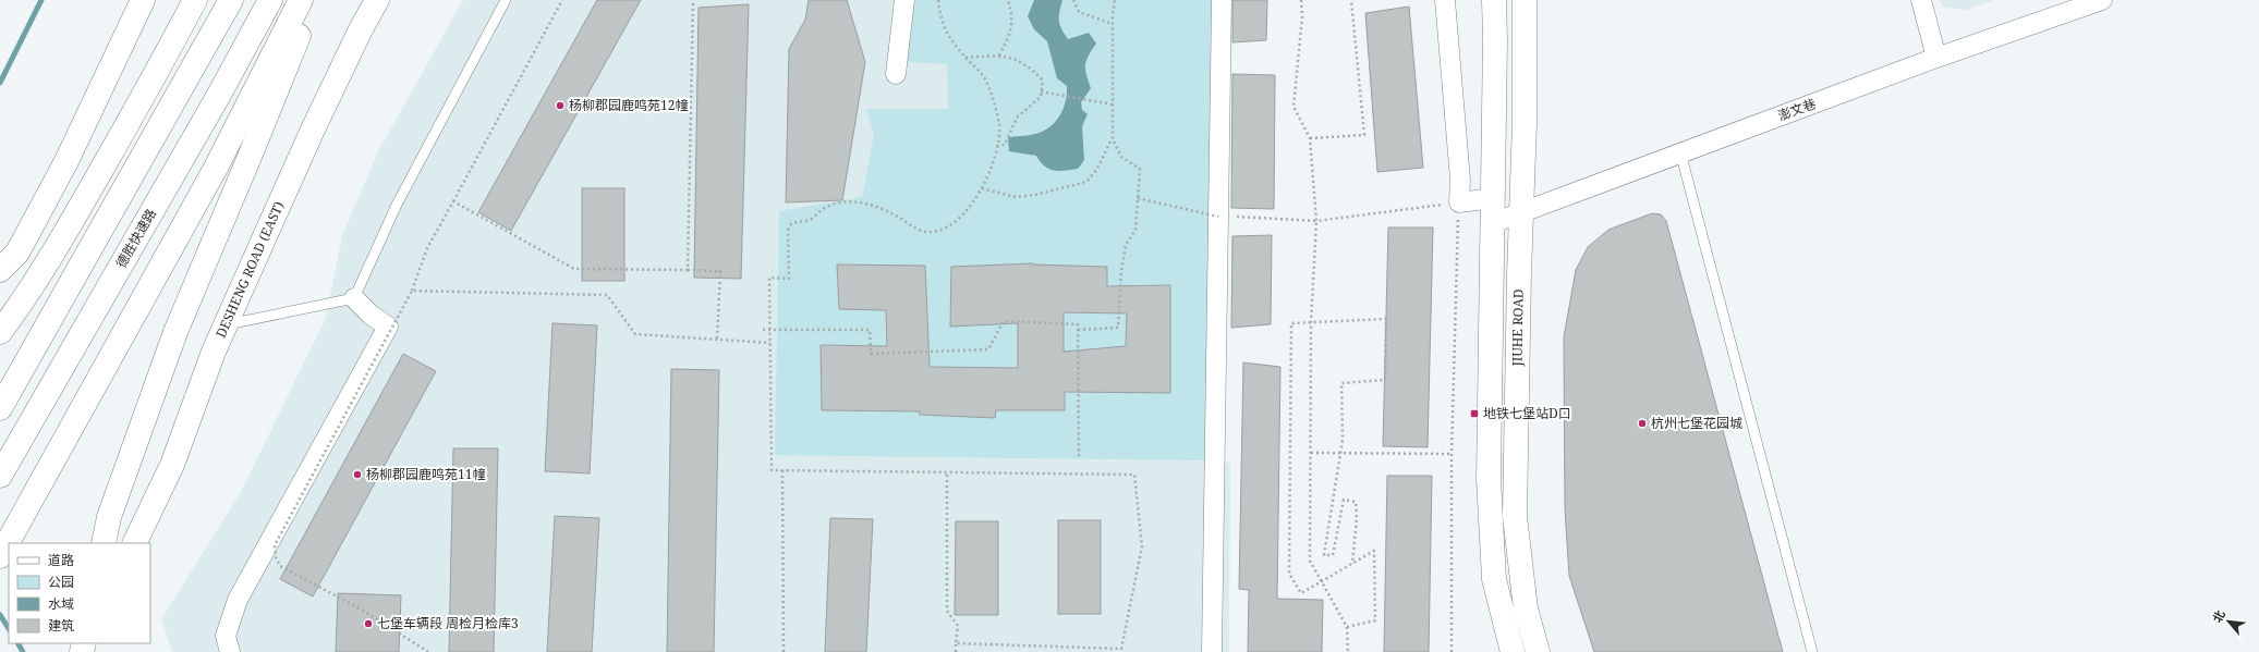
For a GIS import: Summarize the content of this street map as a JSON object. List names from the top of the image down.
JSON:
{
  "streets": {
    "main road": ["德胜快速路", "DESHENG ROAD (EAST)", "JIUHE ROAD"],
    "street": ["澎文巷"]
  },
  "crossings": [
    ["澎文巷", "JIUHE ROAD"]
  ],
  "places": {
    "other": [
      "杨柳郡园鹿鸣苑12幢",
      "杭州七堡花园城",
      "杨柳郡园鹿鸣苑11幢",
      "七堡车辆段 周检月检库3"
    ],
    "transit": ["地铁七堡站D口"]
  },
  "legend": [
    "道路",
    "公园",
    "水域",
    "建筑"
  ],
  "north": "top left"
}
